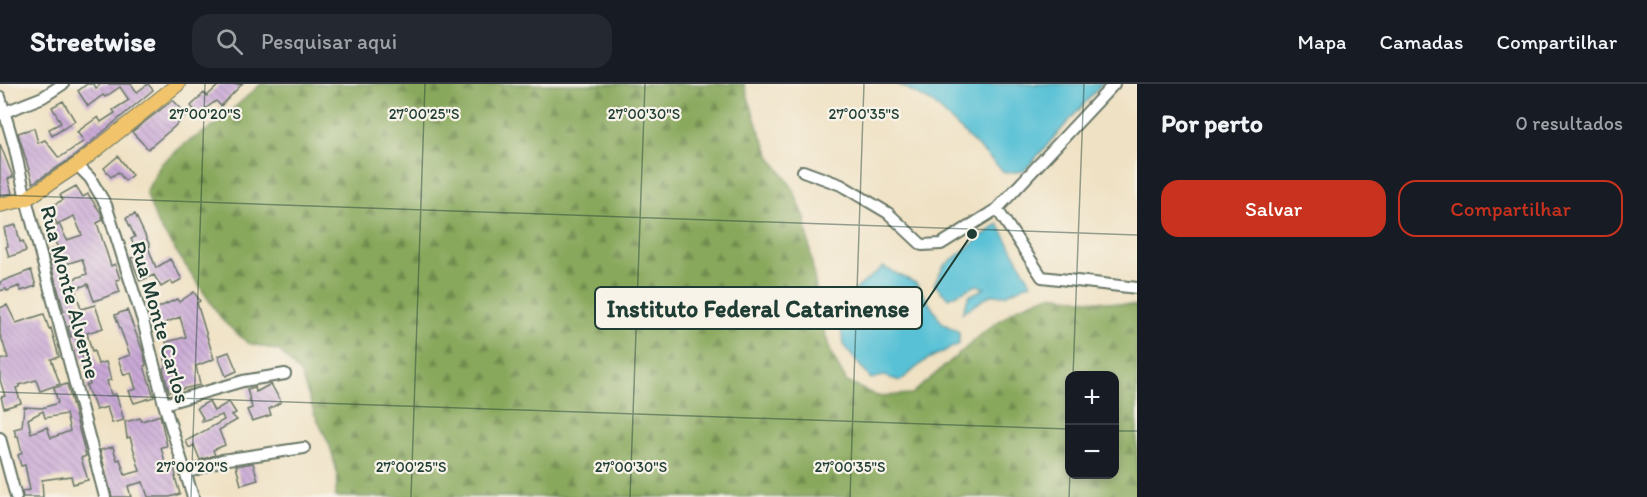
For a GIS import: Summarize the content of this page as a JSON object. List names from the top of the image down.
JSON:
{
  "streets": {
    "street": ["Rua Monte Alverne", "Rua Monte Carlos"]
  },
  "places": ["Instituto Federal Catarinense"],
  "page": {
    "header": "Streetwise",
    "search": "Pesquisar aqui",
    "nav": ["Mapa", "Camadas", "Compartilhar"],
    "heading": ["Por perto", "0 resultados"],
    "buttons": ["Salvar", "Compartilhar"],
    "map_buttons": ["+", "−"]
  },
  "coordinates": [
    "27°00'20\"S",
    "27°00'25\"S",
    "27°00'30\"S",
    "27°00'35\"S"
  ]
}
